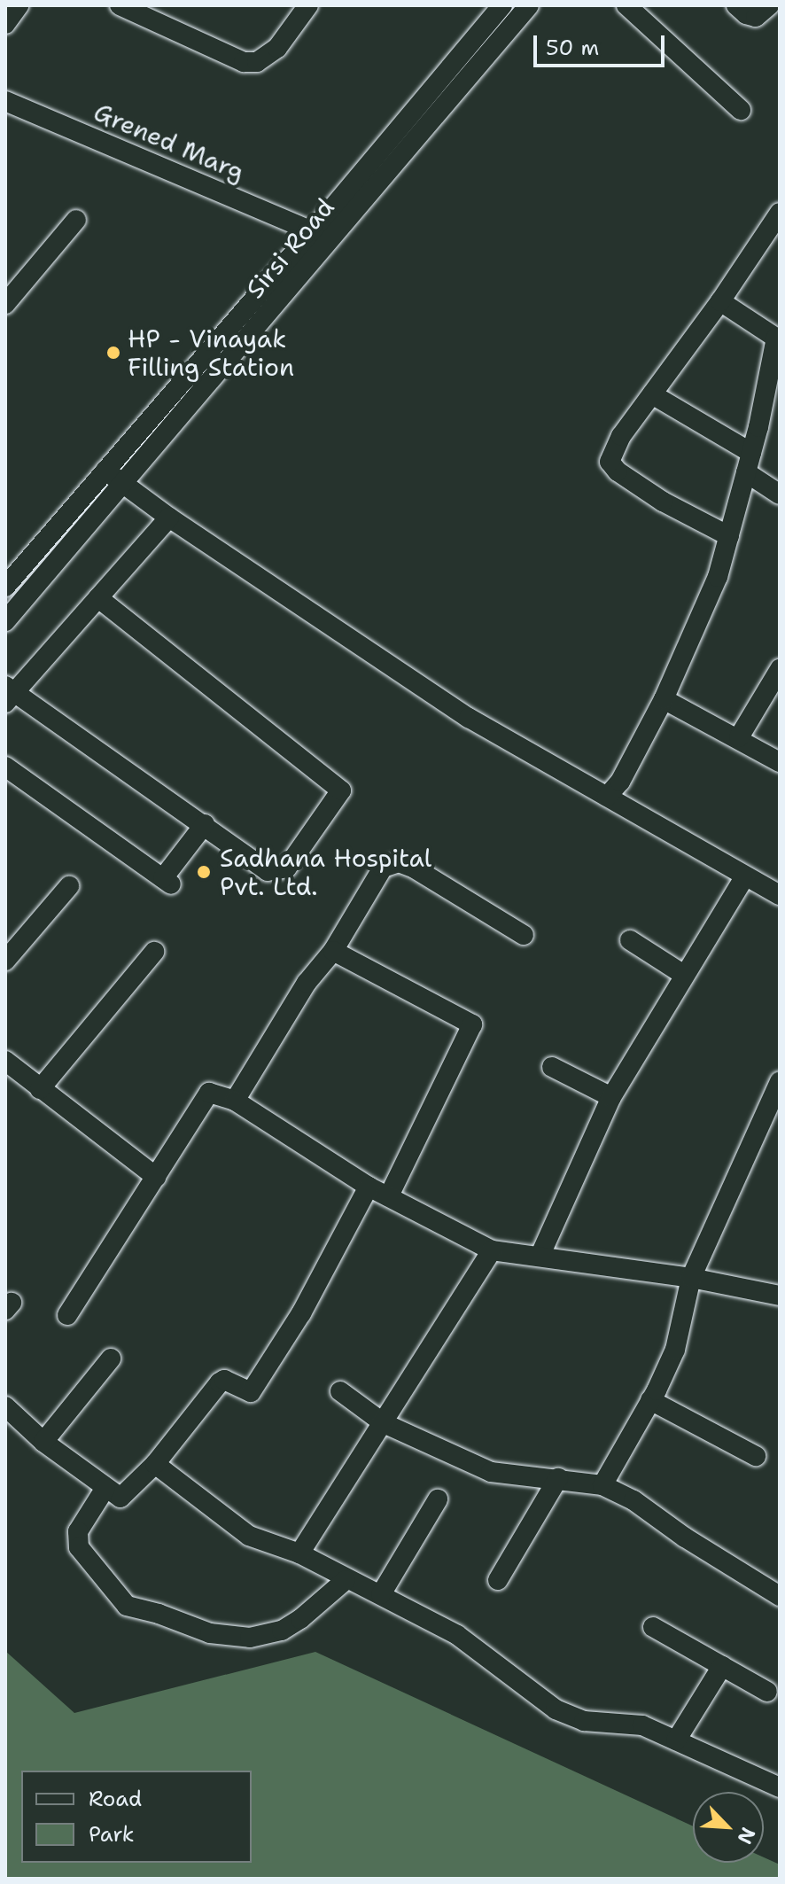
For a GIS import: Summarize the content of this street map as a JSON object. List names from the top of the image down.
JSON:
{
  "streets": {
    "street": ["Grened Marg", "Sirsi Road"]
  },
  "crossings": [
    ["Grened Marg", "Sirsi Road"]
  ],
  "places": ["HP - Vinayak Filling Station", "Sadhana Hospital Pvt. Ltd."],
  "legend": ["Road", "Park"],
  "scale_bar": "50 m",
  "north": "bottom right"
}
